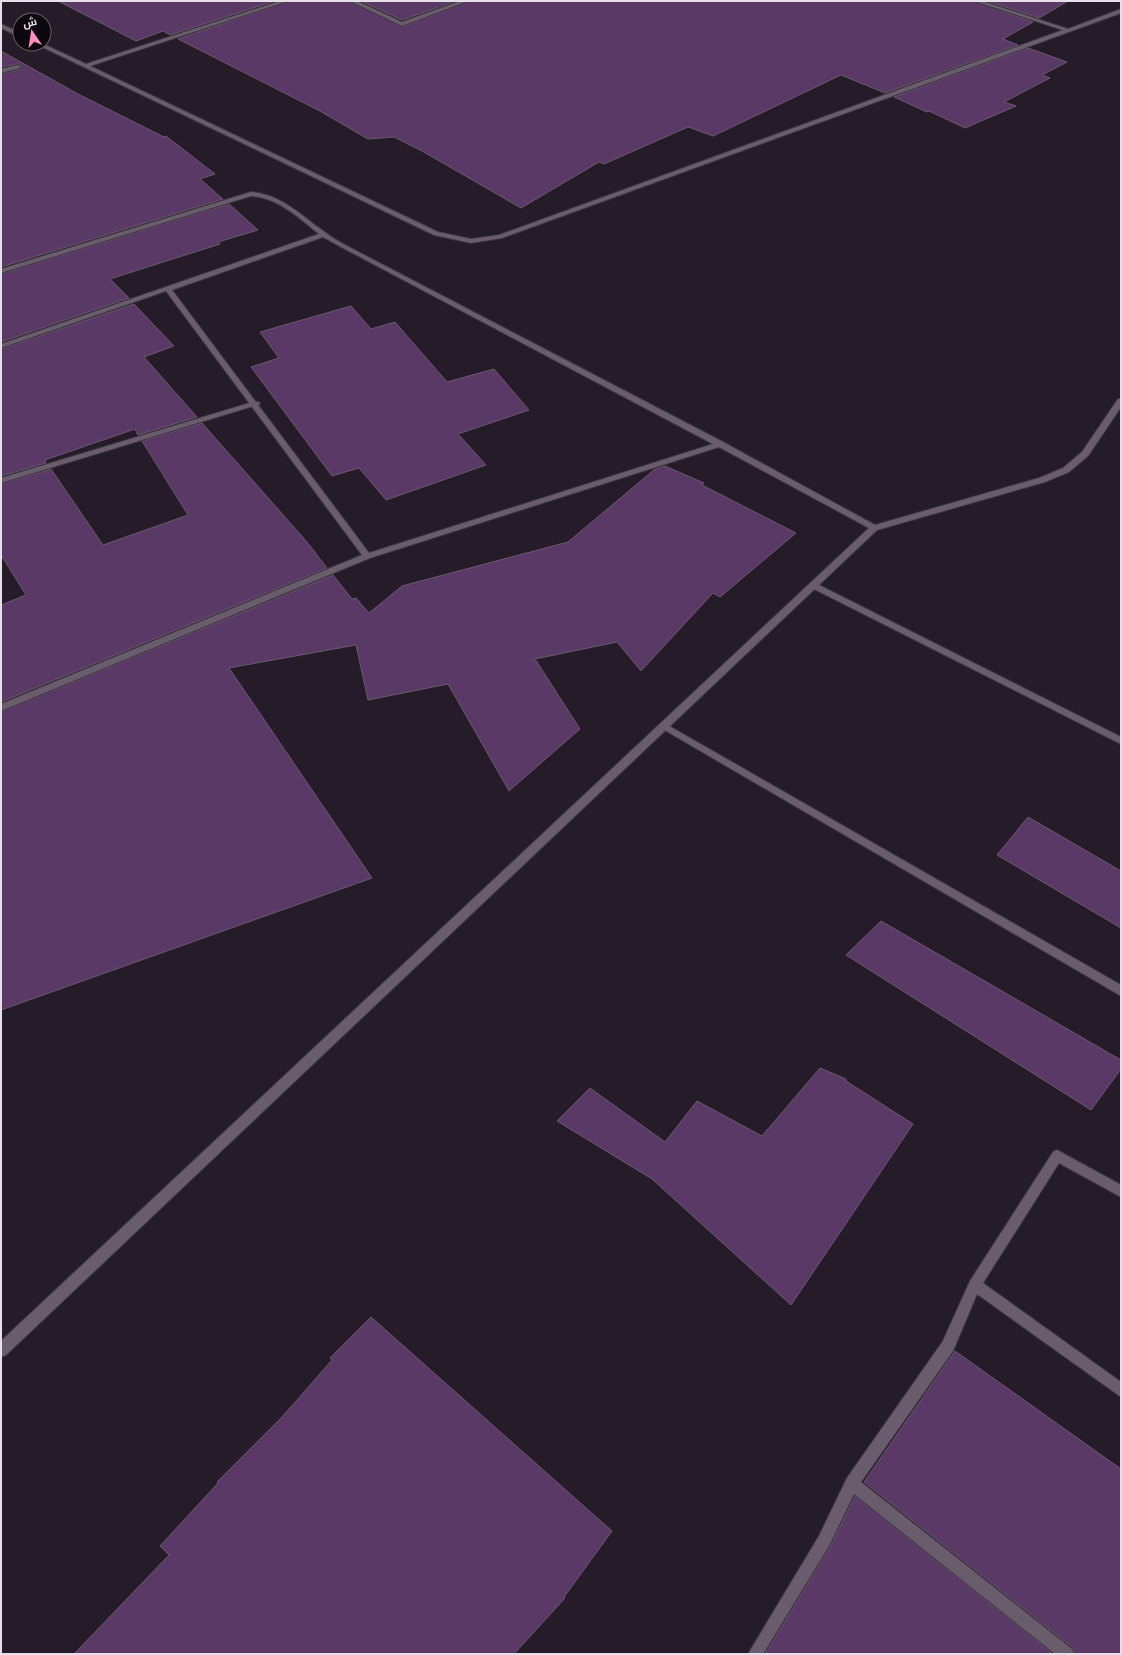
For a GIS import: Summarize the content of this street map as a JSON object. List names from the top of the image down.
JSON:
{
  "north": "top"
}
